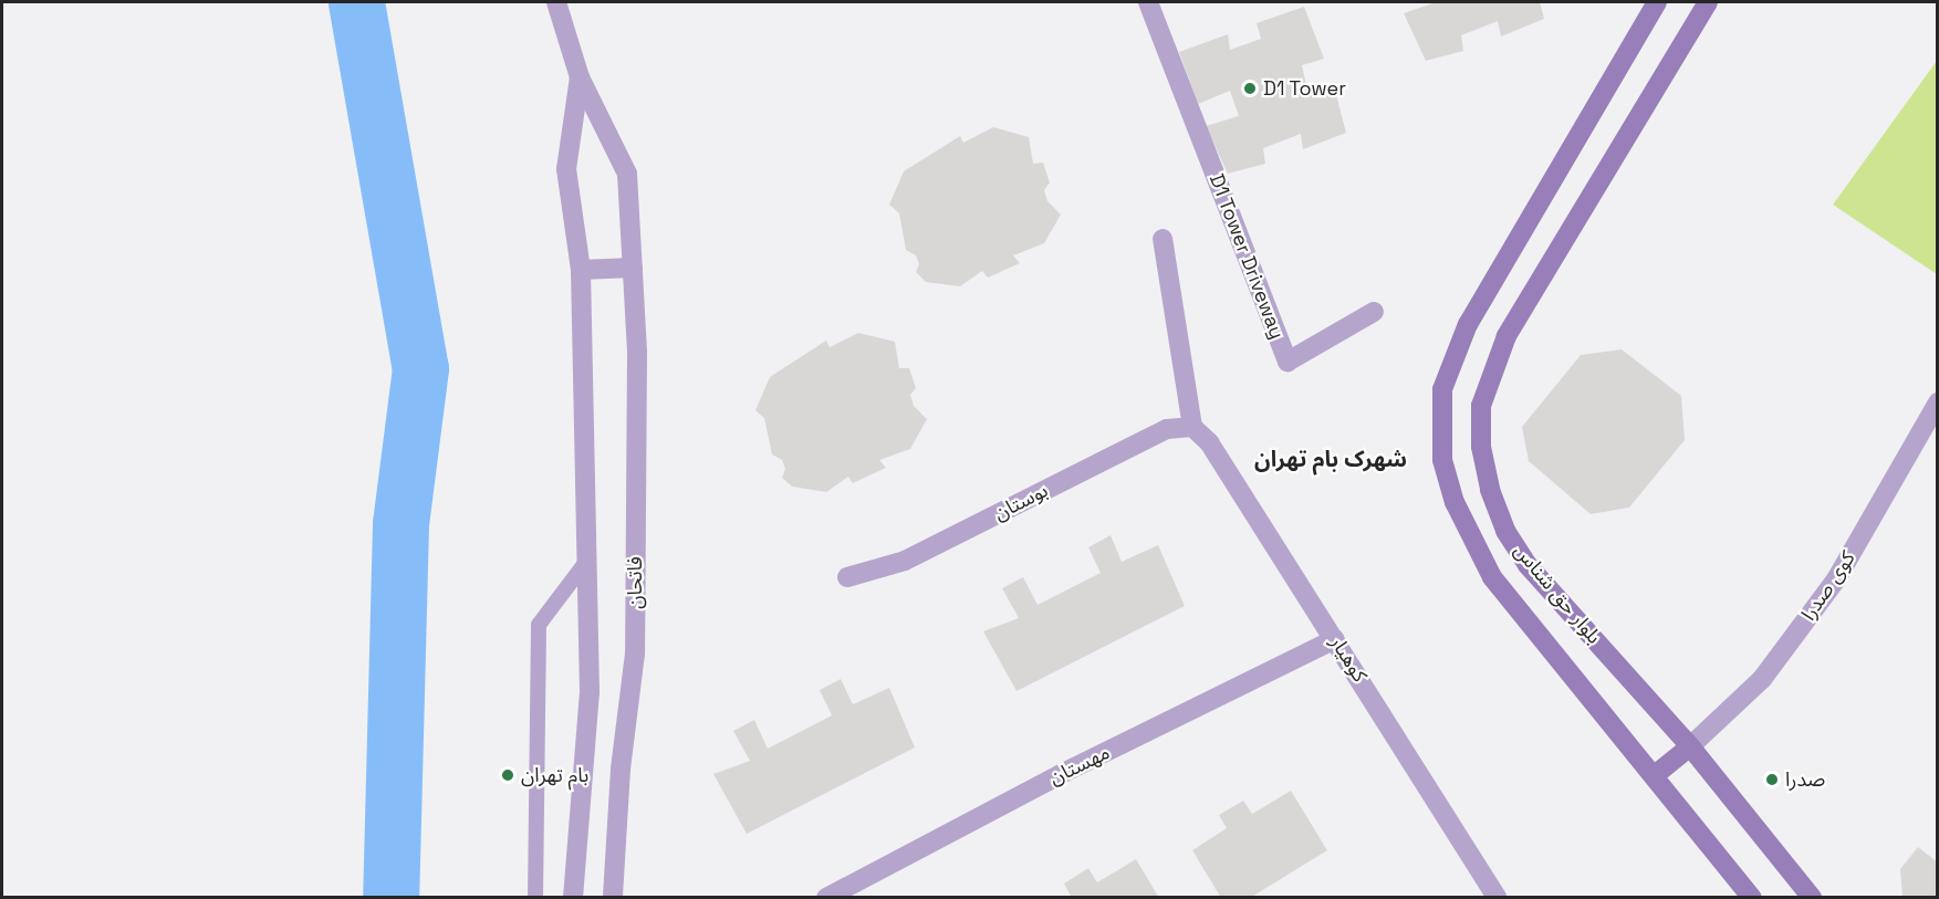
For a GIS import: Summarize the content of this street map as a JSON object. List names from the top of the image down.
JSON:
{
  "streets": {
    "main road": ["بلوار حق شناس"],
    "street": [
      "D1 Tower Driveway",
      "بوستان",
      "فاتحان",
      "کوی صدرا",
      "کوهیار",
      "مهستان"
    ]
  },
  "crossings": [
    ["بوستان", "کوهیار"],
    ["کوی صدرا", "بلوار حق شناس"],
    ["کوهیار", "مهستان"]
  ],
  "districts": ["شهرک بام تهران"],
  "places": ["D1 Tower", "بام تهران", "صدرا"]
}
